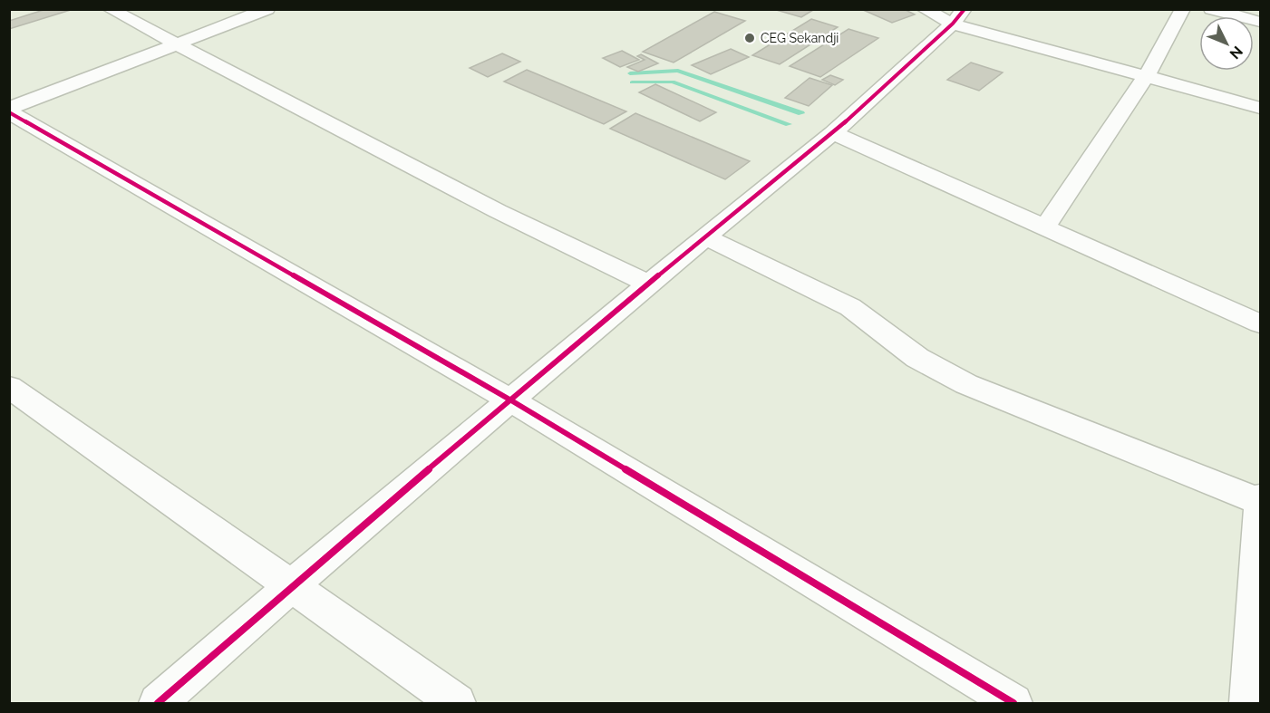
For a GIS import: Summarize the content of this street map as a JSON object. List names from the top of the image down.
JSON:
{
  "places": ["CEG Sekandji"],
  "north": "bottom right"
}
